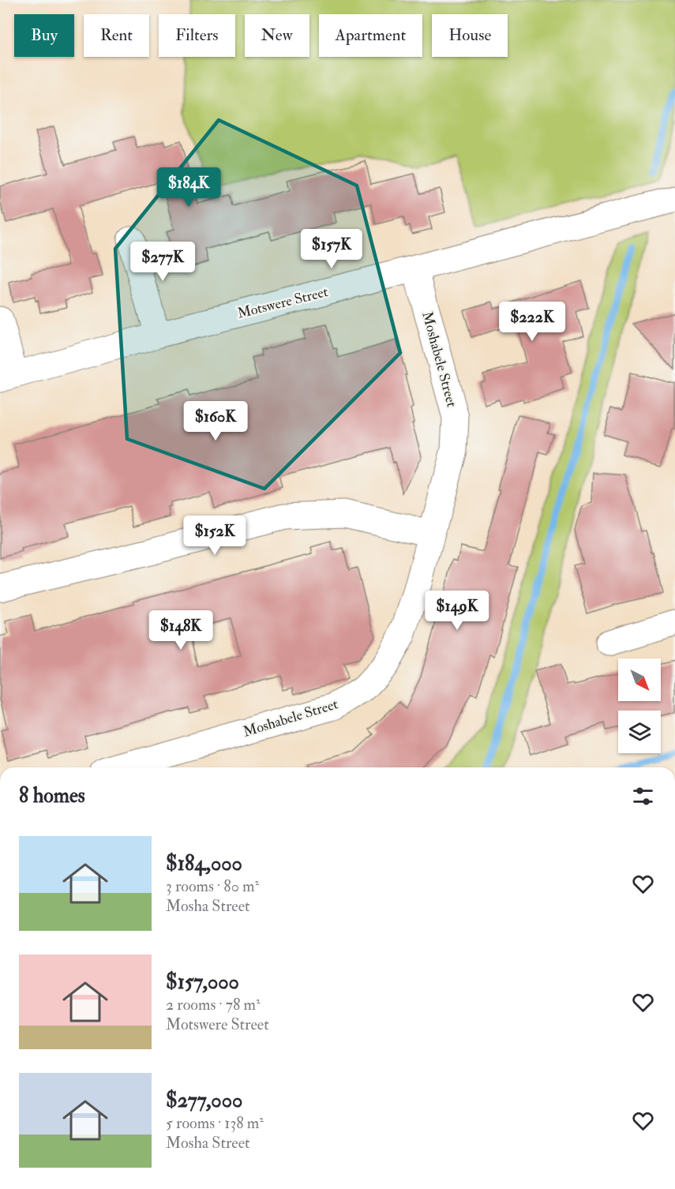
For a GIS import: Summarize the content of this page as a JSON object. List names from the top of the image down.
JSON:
{
  "streets": {
    "street": ["Motswere Street", "Moshabele Street"]
  },
  "crossings": [
    ["Motswere Street", "Moshabele Street"]
  ],
  "north": "bottom right",
  "page": {
    "chip": [
      "Buy",
      "Rent",
      "Filters",
      "New",
      "Apartment",
      "House"
    ],
    "price": [
      "$184K",
      "$157K",
      "$277K",
      "$222K",
      "$160K",
      "$152K",
      "$149K",
      "$148K"
    ],
    "heading": "8 homes",
    "list": [
      {
        "name": "$184,000",
        "note": "3 rooms · 80 m² · Mosha Street"
      },
      {
        "name": "$157,000",
        "note": "2 rooms · 78 m² · Motswere Street"
      },
      {
        "name": "$277,000",
        "note": "5 rooms · 138 m² · Mosha Street"
      }
    ]
  }
}
